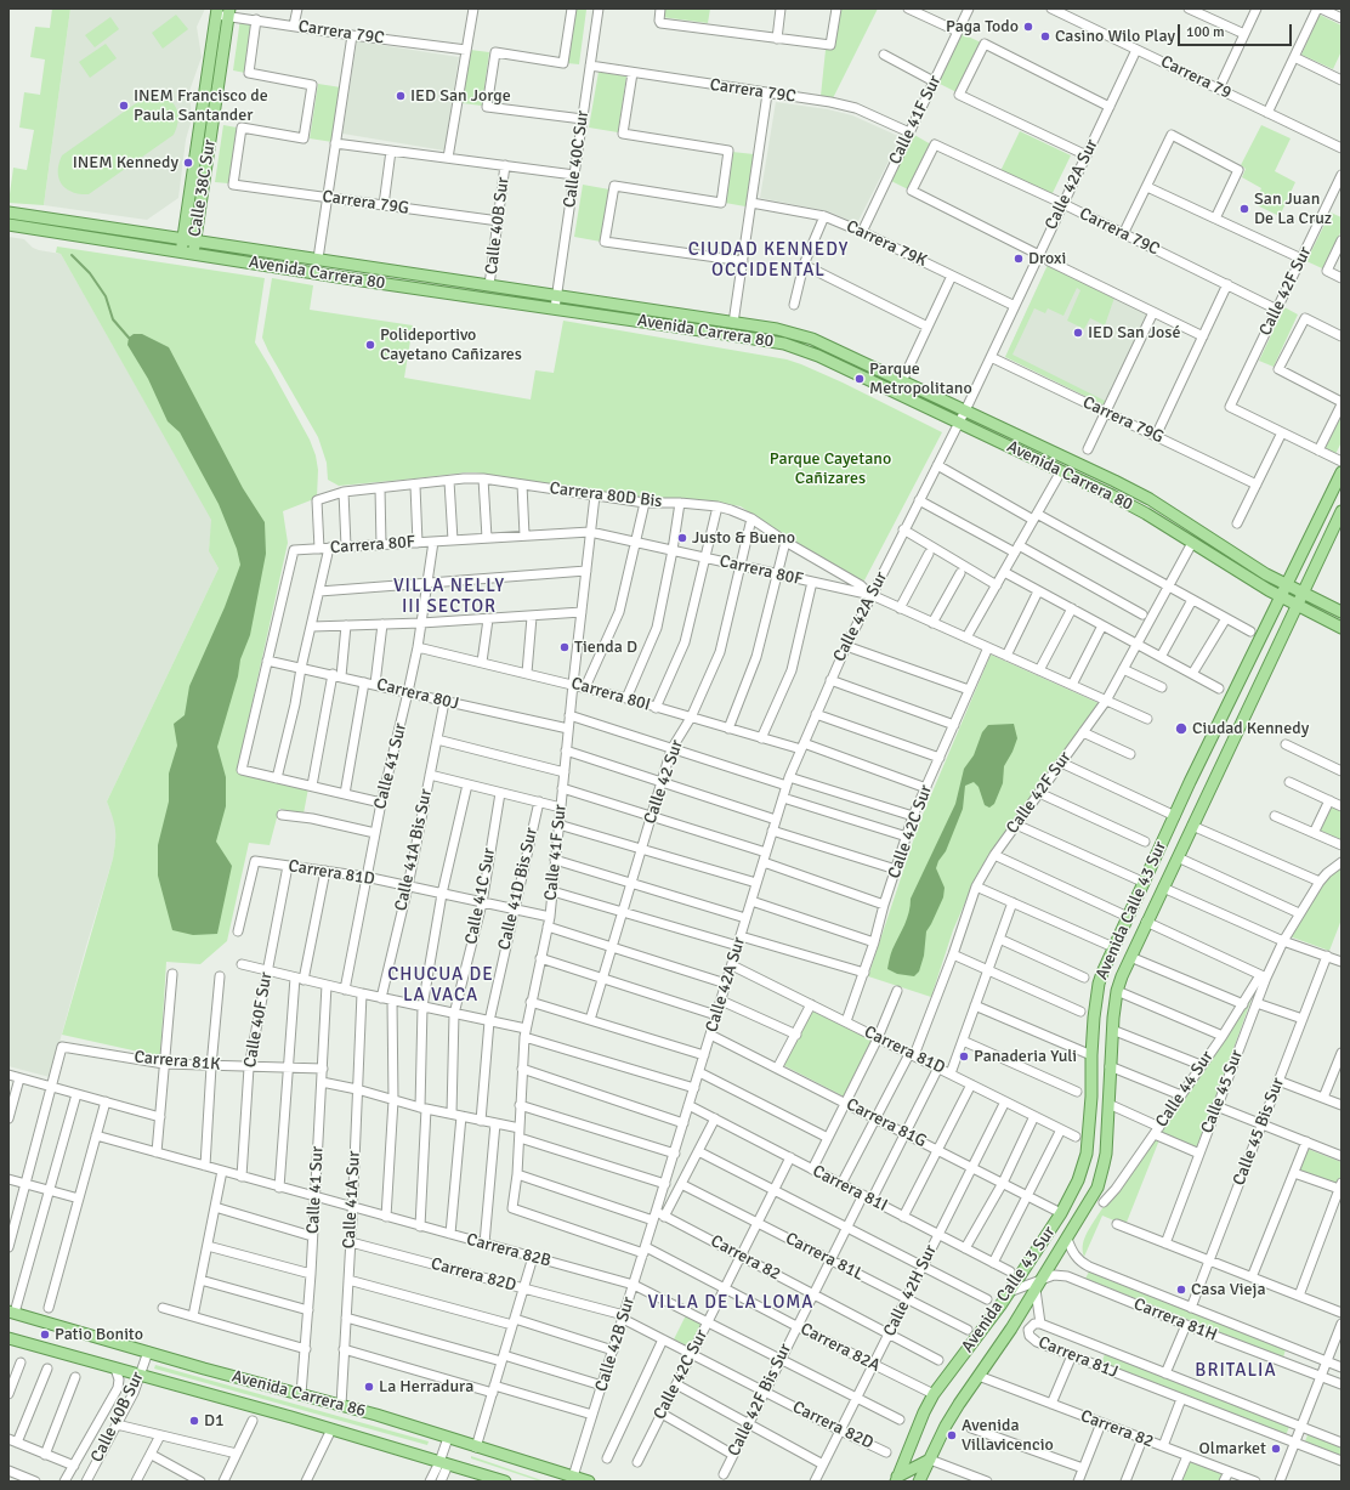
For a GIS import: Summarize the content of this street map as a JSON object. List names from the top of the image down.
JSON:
{
  "streets": {
    "main road": [
      "Calle 38C Sur",
      "Avenida Carrera 80",
      "Avenida Calle 43 Sur",
      "Avenida Carrera 86"
    ],
    "street": [
      "Carrera 79C",
      "Carrera 79",
      "Calle 41F Sur",
      "Calle 40C Sur",
      "Calle 42A Sur",
      "Carrera 79G",
      "Calle 40B Sur",
      "Carrera 79K",
      "Calle 42F Sur",
      "Carrera 80D Bis",
      "Carrera 80F",
      "Carrera 80J",
      "Carrera 80I",
      "Calle 41 Sur",
      "Calle 42 Sur",
      "Calle 42C Sur",
      "Calle 41A Bis Sur",
      "Carrera 81D",
      "Calle 41D Bis Sur",
      "Calle 41C Sur",
      "Calle 40F Sur",
      "Carrera 81K",
      "Calle 44 Sur",
      "Calle 45 Sur",
      "Carrera 81G",
      "Calle 45 Bis Sur",
      "Carrera 81I",
      "Calle 41A Sur",
      "Carrera 82B",
      "Carrera 81L",
      "Carrera 82",
      "Carrera 82D",
      "Calle 42H Sur",
      "Carrera 81H",
      "Calle 42B Sur",
      "Carrera 82A",
      "Carrera 81J",
      "Calle 42F Bis Sur"
    ]
  },
  "crossings": [
    ["Carrera 79C", "Calle 41F Sur"],
    ["Carrera 79C", "Calle 40C Sur"],
    ["Carrera 79C", "Calle 42A Sur"],
    ["Carrera 79C", "Calle 38C Sur"],
    ["Carrera 79C", "Carrera 79G"],
    ["Carrera 79C", "Calle 42F Sur"],
    ["Carrera 79", "Calle 42A Sur"],
    ["Calle 41F Sur", "Carrera 79K"],
    ["Calle 41F Sur", "Carrera 80D Bis"],
    ["Calle 41F Sur", "Carrera 80F"],
    ["Calle 41F Sur", "Carrera 80J"],
    ["Calle 41F Sur", "Carrera 80I"],
    ["Calle 41F Sur", "Carrera 81D"],
    ["Calle 41F Sur", "Carrera 82"],
    ["Calle 41F Sur", "Carrera 82A"],
    ["Calle 40C Sur", "Avenida Carrera 80"],
    ["Calle 42A Sur", "Carrera 79G"],
    ["Calle 42A Sur", "Carrera 79K"],
    ["Calle 42A Sur", "Avenida Carrera 80"],
    ["Calle 42A Sur", "Carrera 80D Bis"],
    ["Calle 42A Sur", "Carrera 80F"],
    ["Calle 42A Sur", "Carrera 80I"],
    ["Calle 42A Sur", "Carrera 81D"],
    ["Calle 42A Sur", "Carrera 81G"],
    ["Calle 42A Sur", "Carrera 81I"],
    ["Calle 42A Sur", "Carrera 82"],
    ["Calle 42A Sur", "Calle 42B Sur"],
    ["Calle 38C Sur", "Avenida Carrera 80"],
    ["Carrera 79G", "Calle 40B Sur"],
    ["Calle 40B Sur", "Avenida Carrera 80"],
    ["Calle 40B Sur", "Avenida Carrera 86"],
    ["Avenida Carrera 80", "Calle 42F Sur"],
    ["Avenida Carrera 80", "Avenida Calle 43 Sur"],
    ["Calle 42F Sur", "Carrera 80F"],
    ["Calle 42F Sur", "Carrera 81D"],
    ["Calle 42F Sur", "Carrera 81G"],
    ["Calle 42F Sur", "Carrera 81I"],
    ["Carrera 80D Bis", "Carrera 80F"],
    ["Carrera 80D Bis", "Calle 42 Sur"],
    ["Carrera 80F", "Carrera 80J"],
    ["Carrera 80F", "Calle 41 Sur"],
    ["Carrera 80F", "Calle 42 Sur"],
    ["Carrera 80F", "Calle 42C Sur"],
    ["Carrera 80J", "Calle 41 Sur"],
    ["Carrera 80J", "Calle 41A Bis Sur"],
    ["Carrera 80I", "Calle 41 Sur"],
    ["Carrera 80I", "Calle 42 Sur"],
    ["Carrera 80I", "Calle 42C Sur"],
    ["Calle 41 Sur", "Carrera 81D"],
    ["Calle 41 Sur", "Carrera 81K"],
    ["Calle 41 Sur", "Carrera 82B"],
    ["Calle 41 Sur", "Avenida Carrera 86"],
    ["Calle 42C Sur", "Carrera 81D"],
    ["Calle 42C Sur", "Carrera 81I"],
    ["Calle 42C Sur", "Carrera 82B"],
    ["Calle 42C Sur", "Carrera 81L"],
    ["Calle 42C Sur", "Carrera 82"],
    ["Calle 42C Sur", "Carrera 82D"],
    ["Calle 42C Sur", "Carrera 82A"],
    ["Calle 41A Bis Sur", "Carrera 81D"],
    ["Carrera 81D", "Calle 41D Bis Sur"],
    ["Carrera 81D", "Calle 41C Sur"],
    ["Carrera 81D", "Calle 40F Sur"],
    ["Carrera 81D", "Calle 42H Sur"],
    ["Avenida Calle 43 Sur", "Carrera 81G"],
    ["Avenida Calle 43 Sur", "Carrera 82"],
    ["Avenida Calle 43 Sur", "Carrera 81H"],
    ["Avenida Calle 43 Sur", "Carrera 82A"],
    ["Calle 40F Sur", "Carrera 81K"],
    ["Calle 40F Sur", "Carrera 82B"],
    ["Calle 44 Sur", "Calle 45 Sur"],
    ["Carrera 81G", "Calle 42H Sur"],
    ["Calle 45 Bis Sur", "Carrera 81H"],
    ["Carrera 81I", "Calle 42H Sur"],
    ["Carrera 81I", "Calle 42B Sur"],
    ["Carrera 81I", "Calle 42F Bis Sur"],
    ["Calle 41A Sur", "Carrera 82B"],
    ["Calle 41A Sur", "Carrera 82D"],
    ["Calle 41A Sur", "Avenida Carrera 86"],
    ["Carrera 82B", "Calle 42H Sur"],
    ["Carrera 82B", "Calle 42B Sur"],
    ["Carrera 82B", "Calle 42F Bis Sur"],
    ["Carrera 81L", "Calle 42H Sur"],
    ["Carrera 81L", "Calle 42B Sur"],
    ["Carrera 81L", "Calle 42F Bis Sur"],
    ["Carrera 82", "Calle 42H Sur"],
    ["Carrera 82", "Calle 42B Sur"],
    ["Carrera 82", "Calle 42F Bis Sur"],
    ["Carrera 82D", "Calle 42H Sur"],
    ["Carrera 82D", "Calle 42B Sur"],
    ["Carrera 82D", "Calle 42F Bis Sur"],
    ["Calle 42H Sur", "Carrera 82A"],
    ["Calle 42B Sur", "Carrera 82A"],
    ["Calle 42B Sur", "Avenida Carrera 86"],
    ["Carrera 82A", "Calle 42F Bis Sur"]
  ],
  "districts": [
    "CIUDAD KENNEDY OCCIDENTAL",
    "VILLA NELLY III SECTOR",
    "CHUCUA DE LA VACA",
    "VILLA DE LA LOMA",
    "BRITALIA"
  ],
  "parks": ["Parque Cayetano Cañizares"],
  "places": [
    "Paga Todo",
    "Casino Wilo Play",
    "IED San Jorge",
    "INEM Francisco de Paula Santander",
    "INEM Kennedy",
    "San Juan De La Cruz",
    "Droxi",
    "IED San José",
    "Polideportivo Cayetano Cañizares",
    "Parque Metropolitano",
    "Justo & Bueno",
    "Tienda D",
    "Ciudad Kennedy",
    "Panaderia Yuli",
    "Casa Vieja",
    "Patio Bonito",
    "La Herradura",
    "D1",
    "Avenida Villavicencio",
    "Olmarket"
  ],
  "scale_bar": "100 m"
}
